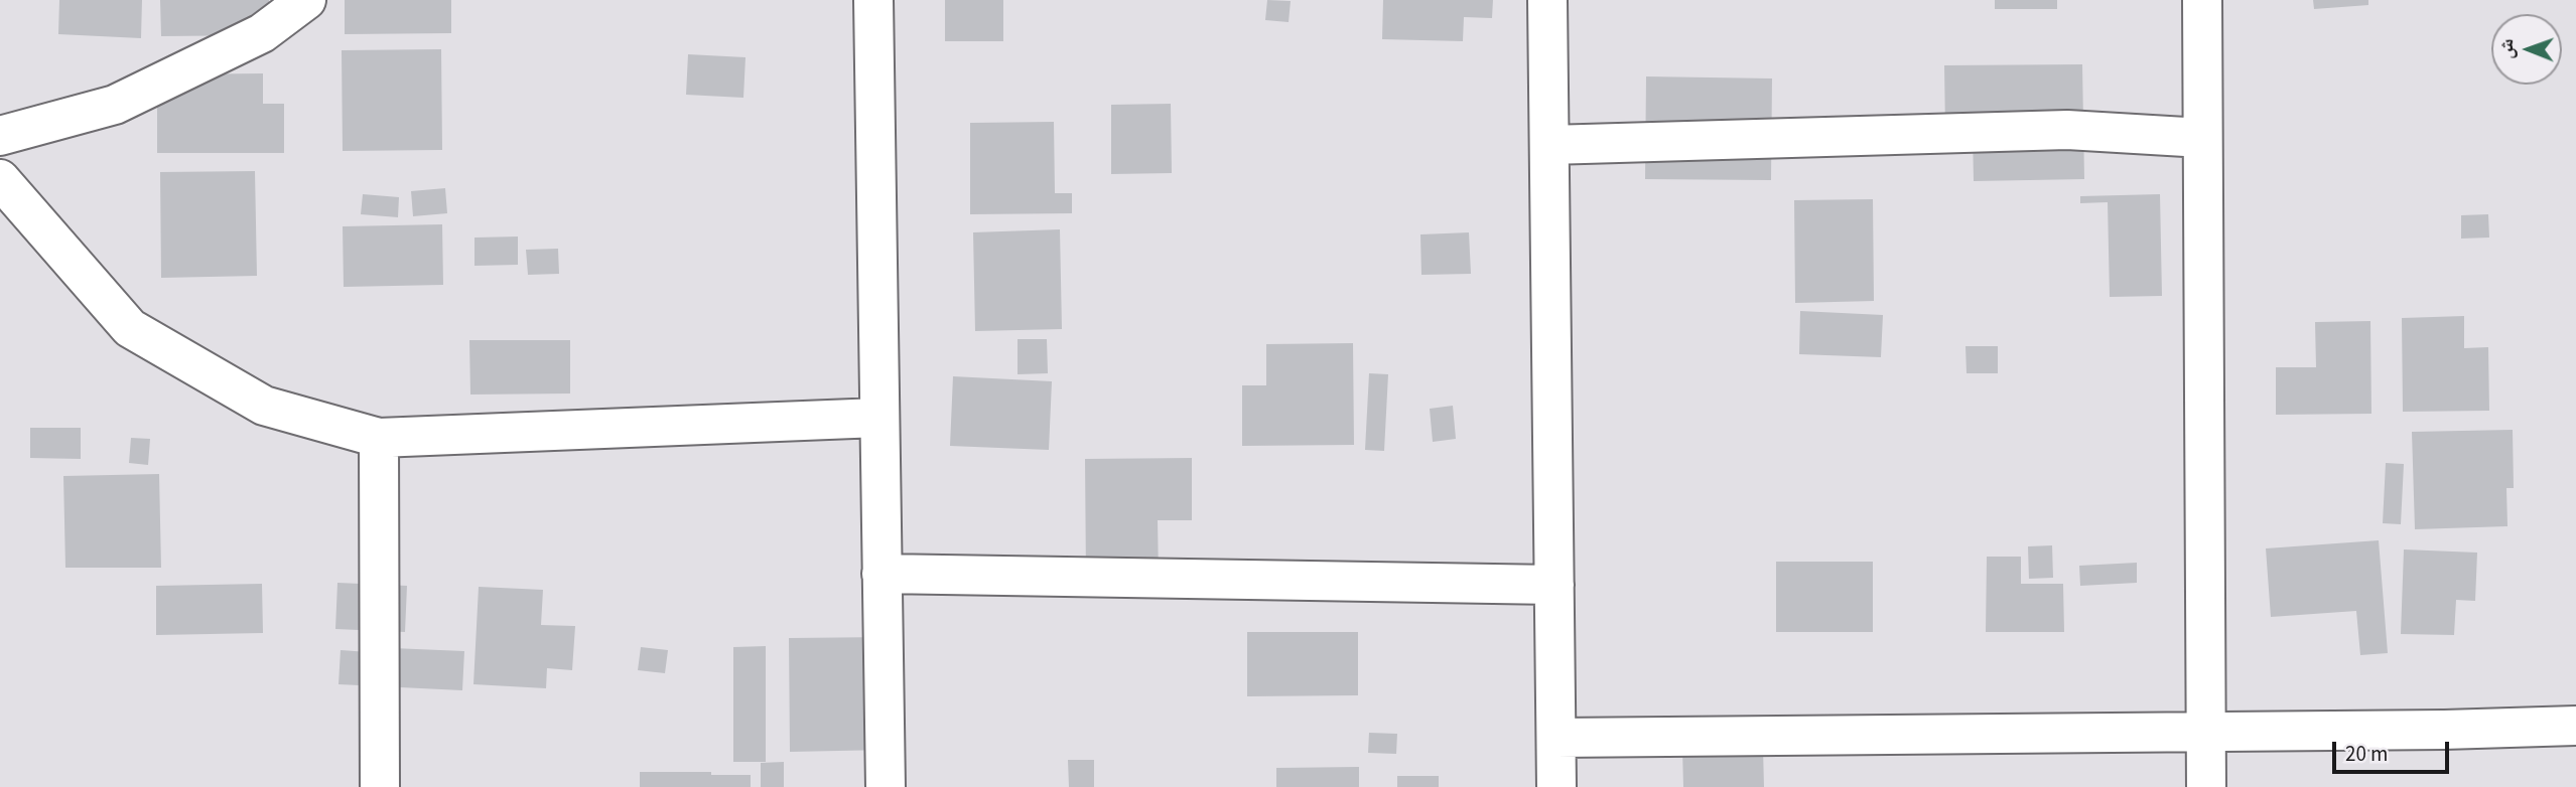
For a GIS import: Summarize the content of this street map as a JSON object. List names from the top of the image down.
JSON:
{
  "scale_bar": "20 m",
  "north": "left"
}
